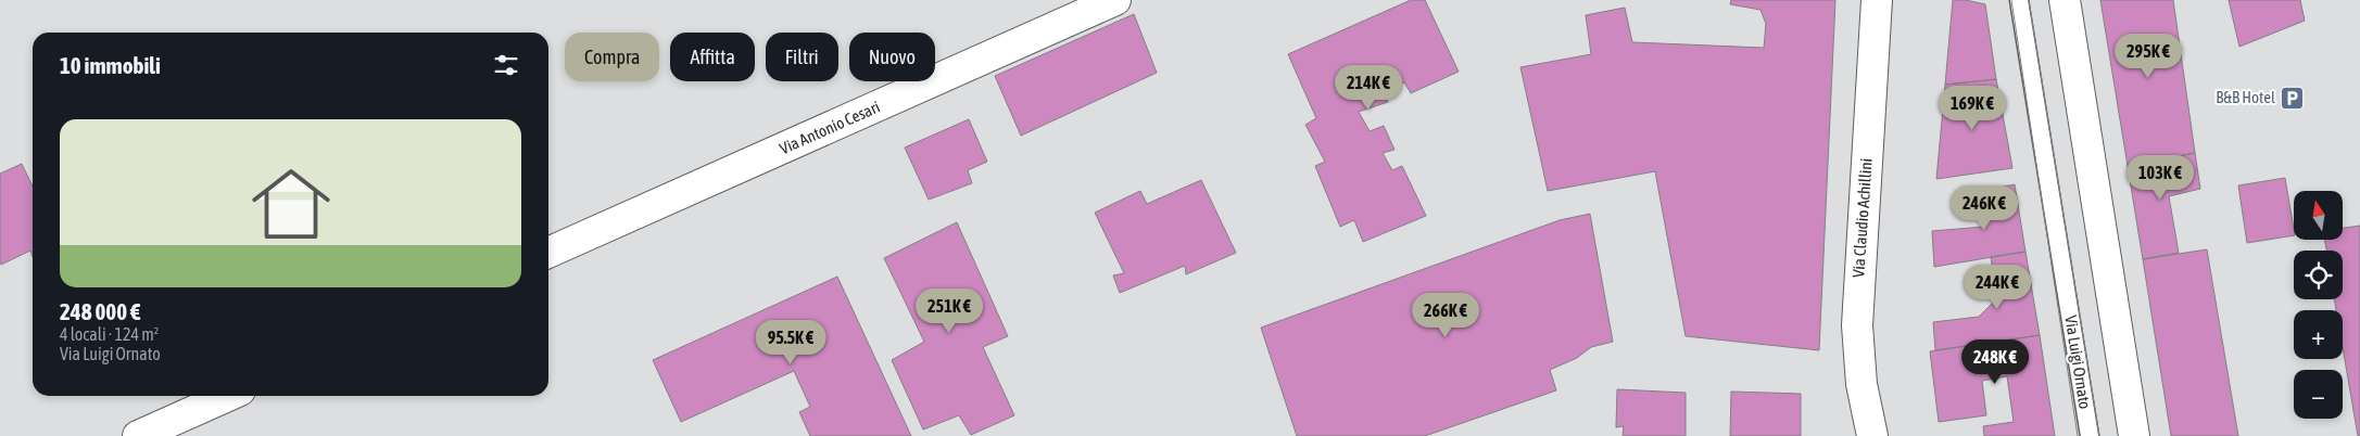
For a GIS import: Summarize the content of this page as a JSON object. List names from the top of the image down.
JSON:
{
  "streets": {
    "main road": ["Via Antonio Cesari", "Via Claudio Achillini"],
    "lane": ["Via Luigi Ornato"]
  },
  "places": {
    "parking": ["B&B Hotel"]
  },
  "north": "top",
  "page": {
    "chip": [
      "Compra",
      "Affitta",
      "Filtri",
      "Nuovo"
    ],
    "heading": "10 immobili",
    "price": [
      "295K €",
      "214K €",
      "169K €",
      "103K €",
      "246K €",
      "244K €",
      "251K €",
      "266K €",
      "95.5K €",
      "248K €"
    ],
    "list": [
      {
        "name": "248 000 €",
        "note": "4 locali · 124 m² · Via Luigi Ornato"
      }
    ],
    "map_buttons": ["+", "−"]
  }
}
